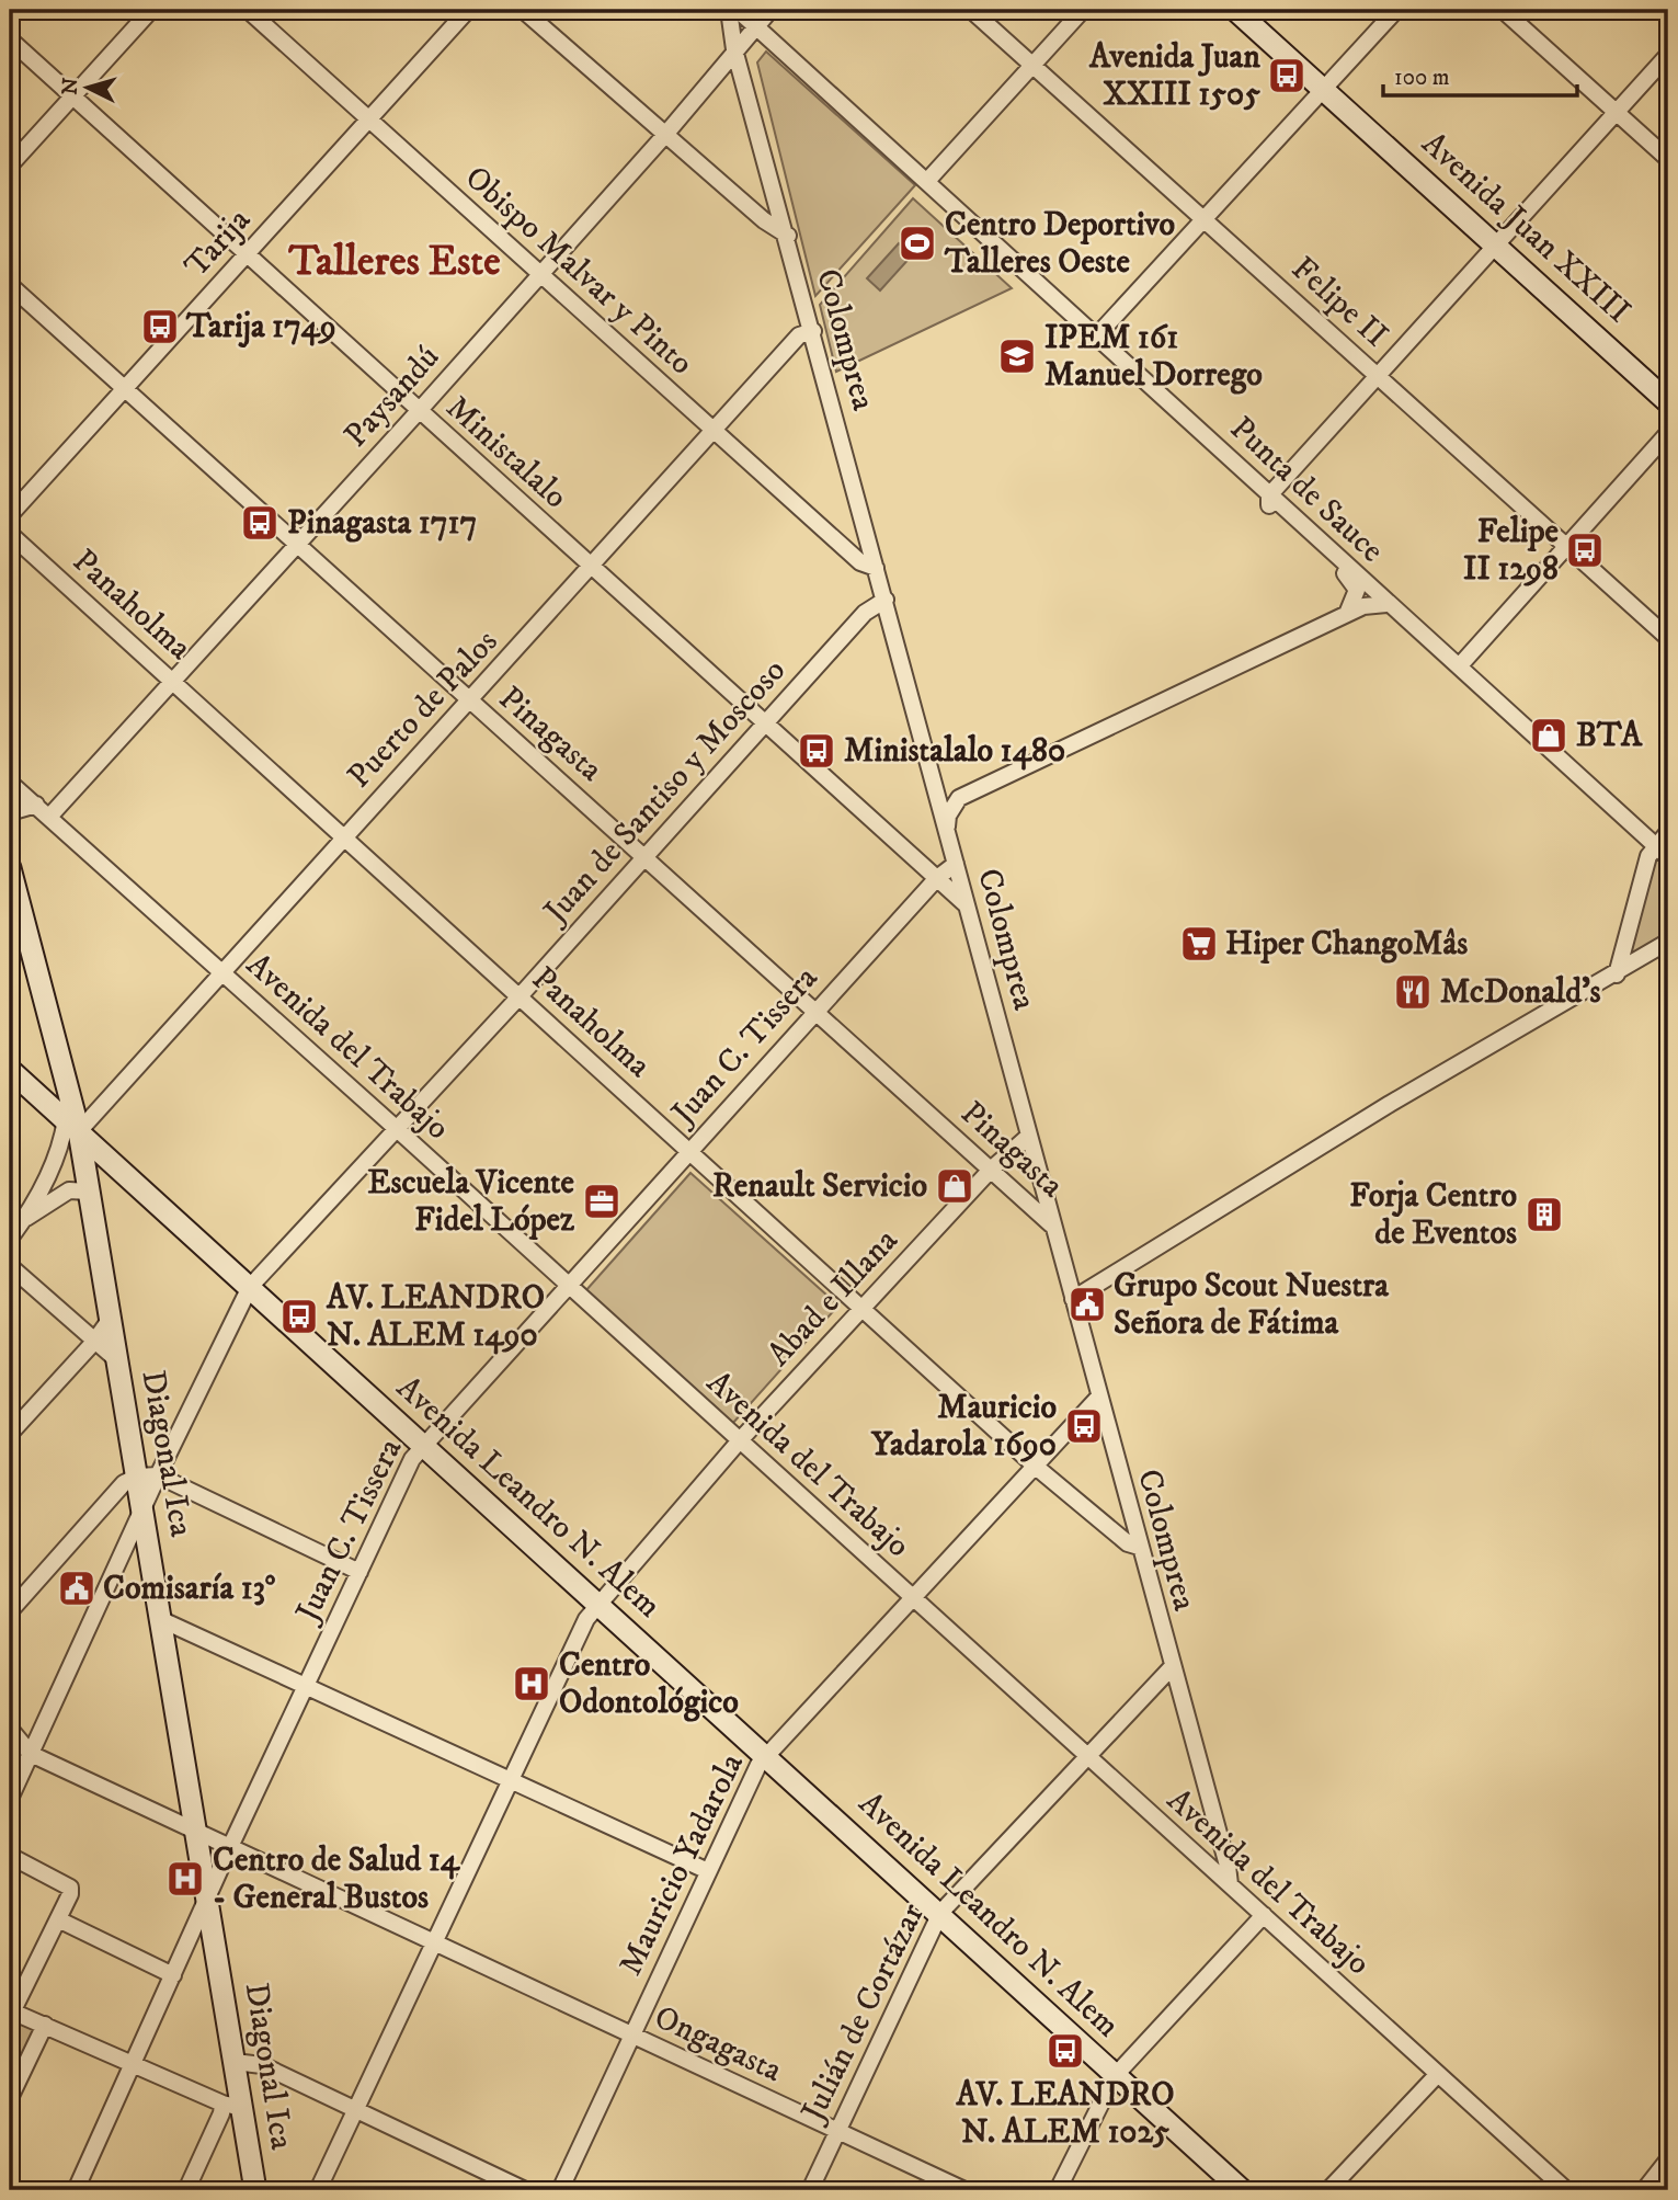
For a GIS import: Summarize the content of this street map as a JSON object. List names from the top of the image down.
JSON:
{
  "streets": {
    "main road": ["Avenida Juan XXIII", "Diagonal Ica", "Avenida Leandro N. Alem"],
    "street": [
      "Tarija",
      "Obispo Malvar y Pinto",
      "Felipe II",
      "Colomprea",
      "Paysandú",
      "Ministalalo",
      "Punta de Sauce",
      "Panaholma",
      "Puerto de Palos",
      "Pinagasta",
      "Juan de Santiso y Moscoso",
      "Juan C. Tissera",
      "Avenida del Trabajo",
      "Abad e Illana",
      "Mauricio Yadarola",
      "Julián de Cortázar",
      "Ongagasta"
    ]
  },
  "crossings": [
    ["Tarija", "Obispo Malvar y Pinto"],
    ["Tarija", "Ministalalo"],
    ["Tarija", "Pinagasta"],
    ["Obispo Malvar y Pinto", "Colomprea"],
    ["Obispo Malvar y Pinto", "Paysandú"],
    ["Obispo Malvar y Pinto", "Puerto de Palos"],
    ["Colomprea", "Paysandú"],
    ["Colomprea", "Ministalalo"],
    ["Colomprea", "Panaholma"],
    ["Colomprea", "Puerto de Palos"],
    ["Colomprea", "Pinagasta"],
    ["Colomprea", "Juan de Santiso y Moscoso"],
    ["Colomprea", "Juan C. Tissera"],
    ["Colomprea", "Avenida del Trabajo"],
    ["Colomprea", "Abad e Illana"],
    ["Colomprea", "Mauricio Yadarola"],
    ["Colomprea", "Julián de Cortázar"],
    ["Paysandú", "Ministalalo"],
    ["Paysandú", "Punta de Sauce"],
    ["Paysandú", "Panaholma"],
    ["Paysandú", "Pinagasta"],
    ["Paysandú", "Avenida del Trabajo"],
    ["Ministalalo", "Puerto de Palos"],
    ["Ministalalo", "Juan de Santiso y Moscoso"],
    ["Ministalalo", "Juan C. Tissera"],
    ["Panaholma", "Puerto de Palos"],
    ["Panaholma", "Juan de Santiso y Moscoso"],
    ["Panaholma", "Juan C. Tissera"],
    ["Panaholma", "Abad e Illana"],
    ["Panaholma", "Mauricio Yadarola"],
    ["Puerto de Palos", "Pinagasta"],
    ["Puerto de Palos", "Avenida del Trabajo"],
    ["Puerto de Palos", "Diagonal Ica"],
    ["Puerto de Palos", "Avenida Leandro N. Alem"],
    ["Pinagasta", "Juan de Santiso y Moscoso"],
    ["Pinagasta", "Juan C. Tissera"],
    ["Pinagasta", "Abad e Illana"],
    ["Juan de Santiso y Moscoso", "Avenida del Trabajo"],
    ["Juan de Santiso y Moscoso", "Diagonal Ica"],
    ["Juan de Santiso y Moscoso", "Avenida Leandro N. Alem"],
    ["Juan C. Tissera", "Avenida del Trabajo"],
    ["Juan C. Tissera", "Diagonal Ica"],
    ["Juan C. Tissera", "Avenida Leandro N. Alem"],
    ["Juan C. Tissera", "Ongagasta"],
    ["Avenida del Trabajo", "Abad e Illana"],
    ["Avenida del Trabajo", "Mauricio Yadarola"],
    ["Avenida del Trabajo", "Julián de Cortázar"],
    ["Abad e Illana", "Avenida Leandro N. Alem"],
    ["Abad e Illana", "Ongagasta"],
    ["Diagonal Ica", "Avenida Leandro N. Alem"],
    ["Diagonal Ica", "Ongagasta"],
    ["Avenida Leandro N. Alem", "Mauricio Yadarola"],
    ["Avenida Leandro N. Alem", "Julián de Cortázar"],
    ["Mauricio Yadarola", "Ongagasta"],
    ["Julián de Cortázar", "Ongagasta"]
  ],
  "districts": ["Talleres Este"],
  "places": {
    "bus stop": [
      "Avenida Juan XXIII 1505",
      "Tarija 1749",
      "Pinagasta 1717",
      "Felipe II 1298",
      "Ministalalo 1480",
      "AV. LEANDRO N. ALEM 1490",
      "Mauricio Yadarola 1690",
      "AV. LEANDRO N. ALEM 1025"
    ],
    "sports": ["Centro Deportivo Talleres Oeste"],
    "school or university": ["IPEM 161 Manuel Dorrego"],
    "shop": ["BTA", "Renault Servicio"],
    "supermarket": ["Hiper ChangoMâs"],
    "restaurant": ["McDonald's"],
    "office": ["Escuela Vicente Fidel López"],
    "building": ["Forja Centro de Eventos"],
    "public building": ["Grupo Scout Nuestra Señora de Fátima", "Comisaría 13°"],
    "hospital": ["Centro Odontológico", "Centro de Salud 14 - General Bustos"]
  },
  "scale_bar": "100 m",
  "north": "left"
}
